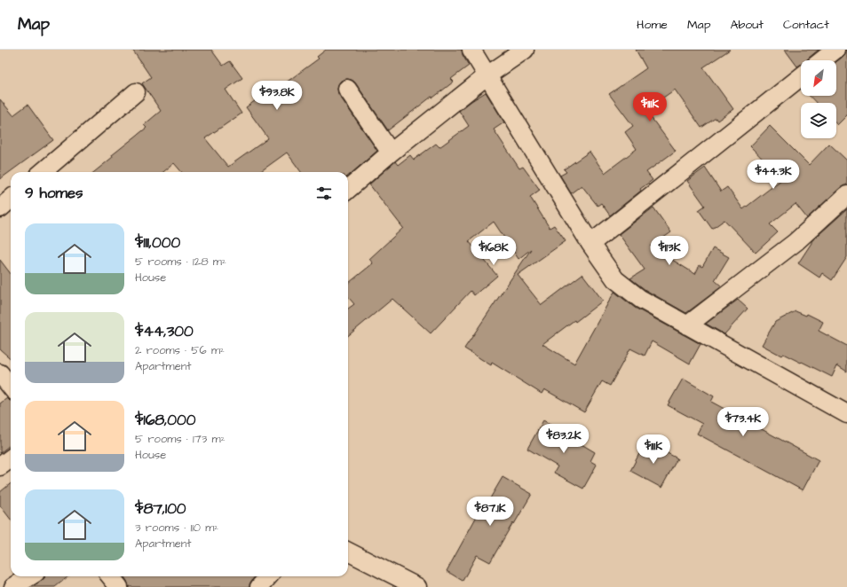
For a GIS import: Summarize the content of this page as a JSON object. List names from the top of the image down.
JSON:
{
  "north": "bottom left",
  "page": {
    "header": "Map",
    "nav": [
      "Home",
      "Map",
      "About",
      "Contact"
    ],
    "price": [
      "$93.8K",
      "$111K",
      "$44.3K",
      "$168K",
      "$113K",
      "$73.4K",
      "$83.2K",
      "$111K",
      "$87.1K"
    ],
    "heading": "9 homes",
    "list": [
      {
        "name": "$111,000",
        "note": "5 rooms · 128 m² · House"
      },
      {
        "name": "$44,300",
        "note": "2 rooms · 56 m² · Apartment"
      },
      {
        "name": "$168,000",
        "note": "5 rooms · 173 m² · House"
      },
      {
        "name": "$87,100",
        "note": "3 rooms · 110 m² · Apartment"
      }
    ]
  }
}
